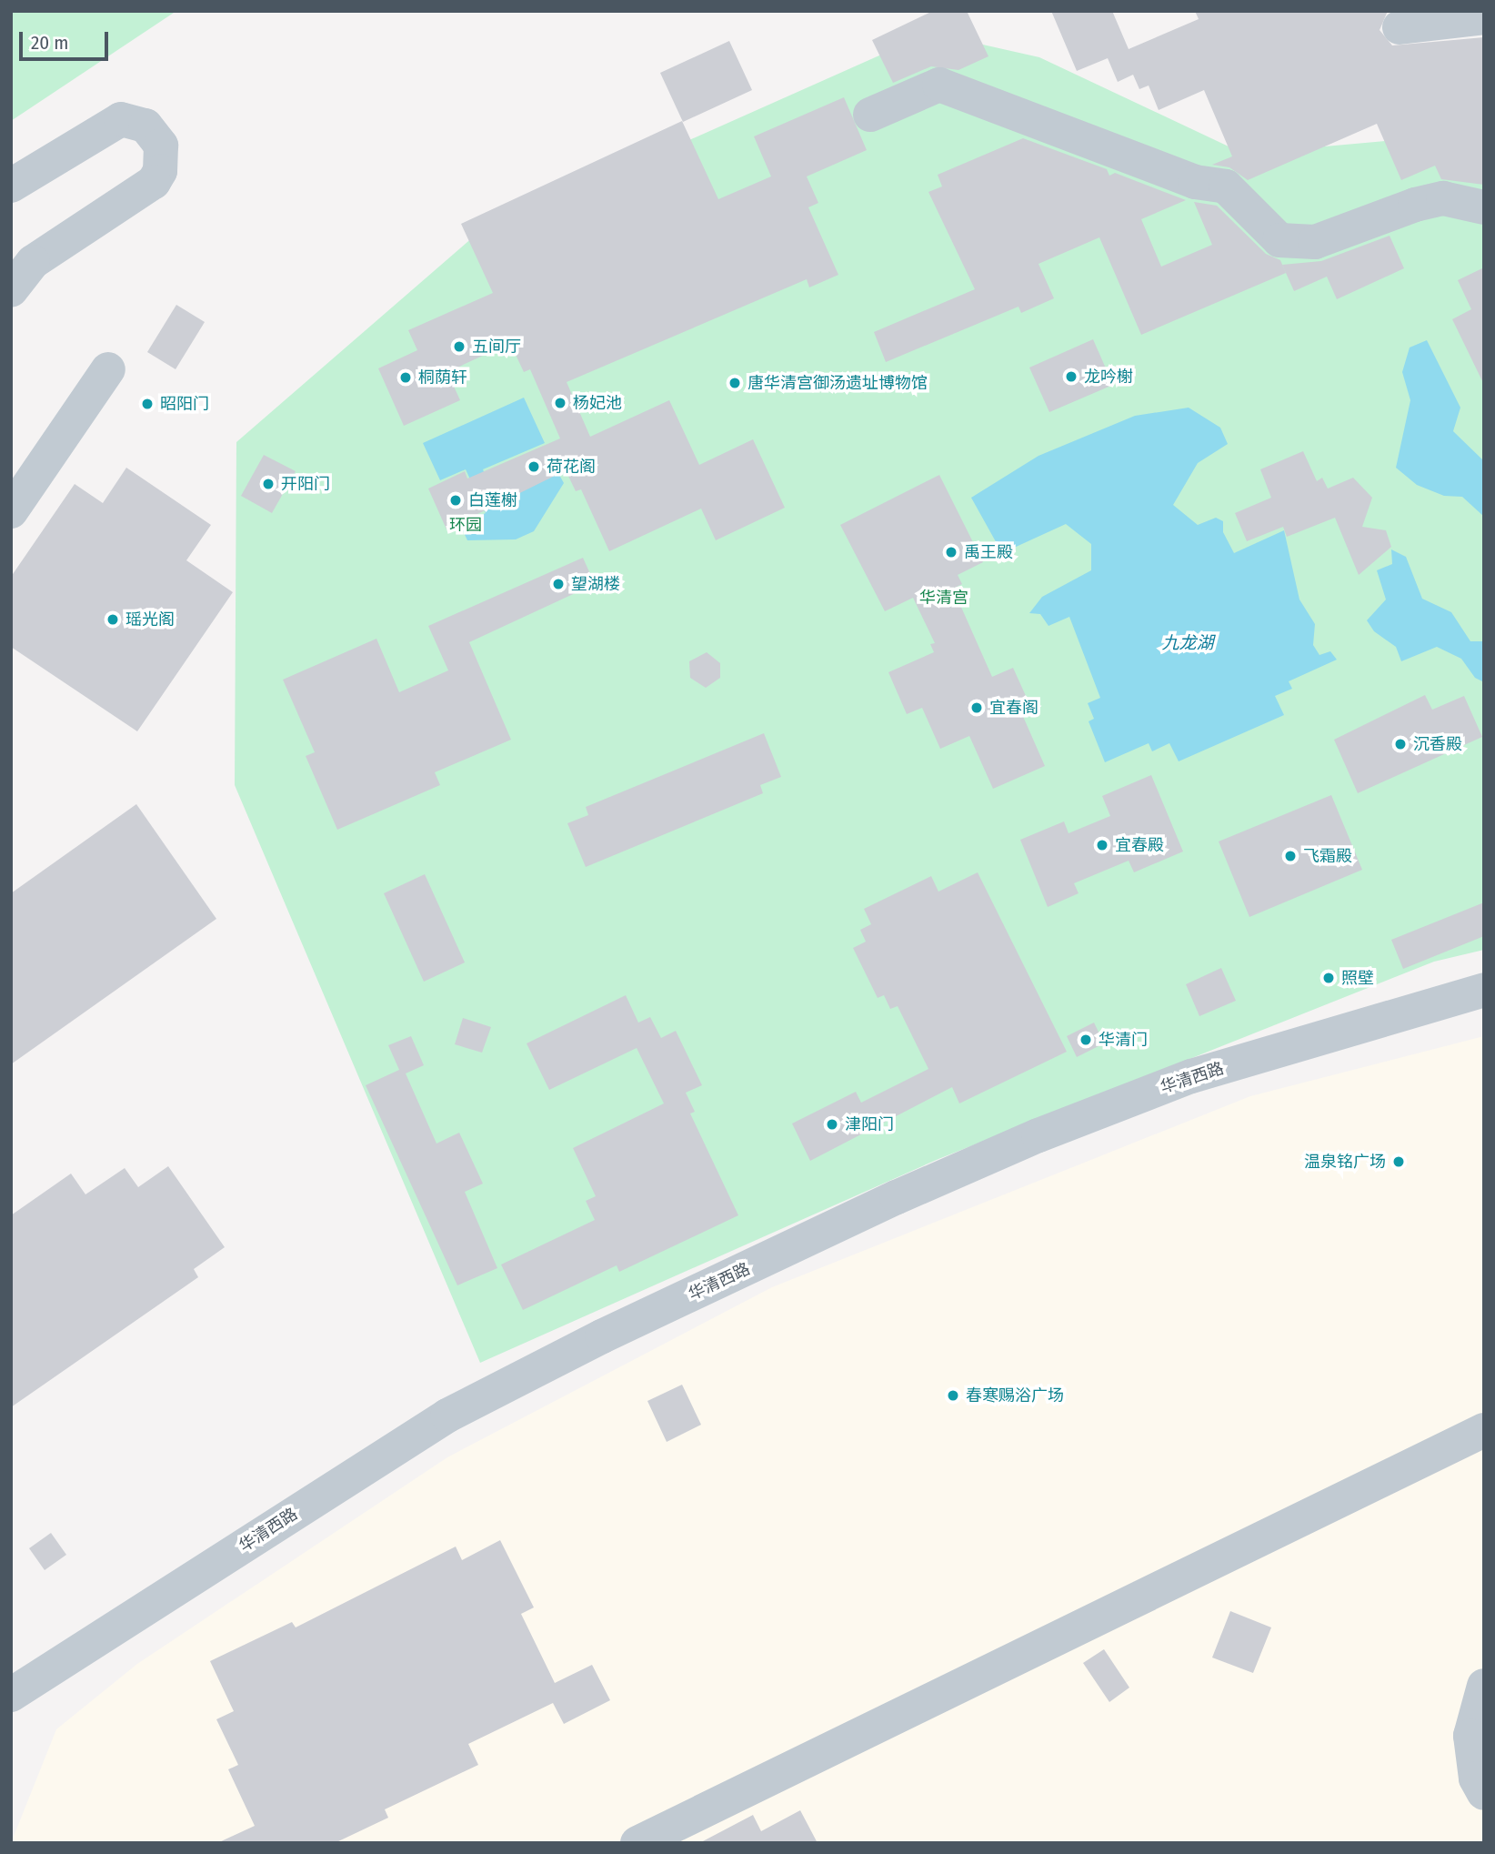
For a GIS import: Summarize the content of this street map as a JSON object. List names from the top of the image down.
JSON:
{
  "streets": {
    "street": ["华清西路"]
  },
  "water": ["九龙湖"],
  "parks": ["环园", "华清宫"],
  "places": [
    "五间厅",
    "龙吟榭",
    "桐荫轩",
    "唐华清宫御汤遗址博物馆",
    "杨妃池",
    "昭阳门",
    "荷花阁",
    "开阳门",
    "白莲榭",
    "禹王殿",
    "望湖楼",
    "瑶光阁",
    "宜春阁",
    "沉香殿",
    "宜春殿",
    "飞霜殿",
    "照壁",
    "华清门",
    "津阳门",
    "温泉铭广场",
    "春寒赐浴广场"
  ],
  "scale_bar": "20 m"
}
